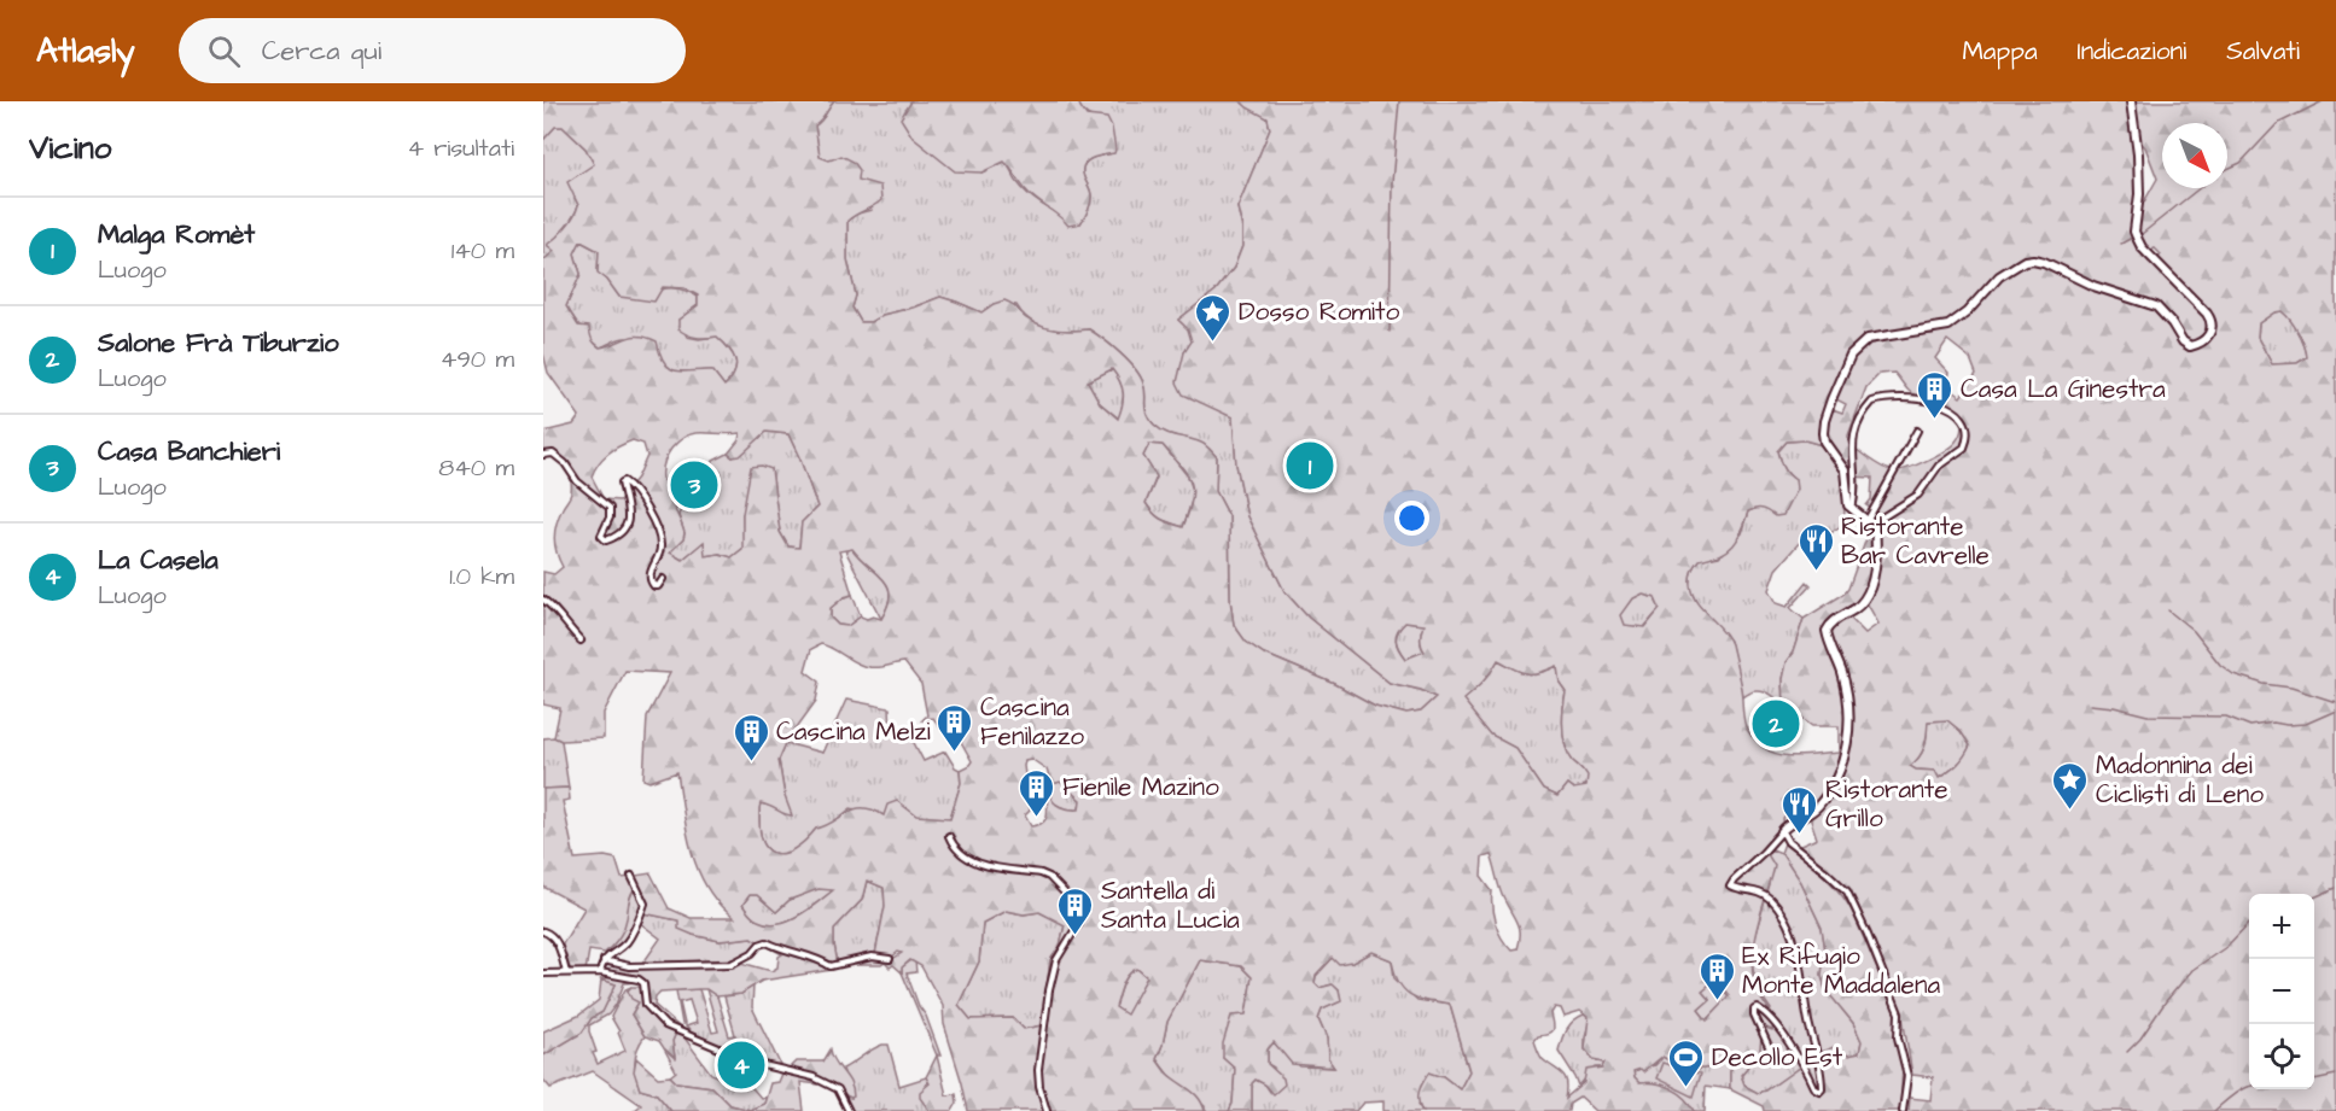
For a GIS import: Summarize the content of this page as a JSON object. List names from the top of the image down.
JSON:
{
  "places": {
    "place": ["Dosso Romito", "Madonnina dei Ciclisti di Leno"],
    "building": [
      "Casa La Ginestra",
      "Cascina Fenilazzo",
      "Cascina Melzi",
      "Fienile Mazino",
      "Santella di Santa Lucia",
      "Ex Rifugio Monte Maddalena"
    ],
    "restaurant": ["Ristorante Bar Cavrelle", "Ristorante Grillo"],
    "sports": ["Decollo Est"]
  },
  "north": "bottom right",
  "page": {
    "header": "Atlasly",
    "search": "Cerca qui",
    "nav": ["Mappa", "Indicazioni", "Salvati"],
    "heading": ["Vicino", "4 risultati"],
    "list": [
      {
        "mark": "1",
        "name": "Malga Romèt",
        "note": "Luogo",
        "value": "140 m"
      },
      {
        "mark": "2",
        "name": "Salone Frà Tiburzio",
        "note": "Luogo",
        "value": "490 m"
      },
      {
        "mark": "3",
        "name": "Casa Banchieri",
        "note": "Luogo",
        "value": "840 m"
      },
      {
        "mark": "4",
        "name": "La Casela",
        "note": "Luogo",
        "value": "1.0 km"
      }
    ],
    "pins": [
      "1",
      "3",
      "2",
      "4"
    ],
    "map_buttons": ["+", "−"]
  }
}
